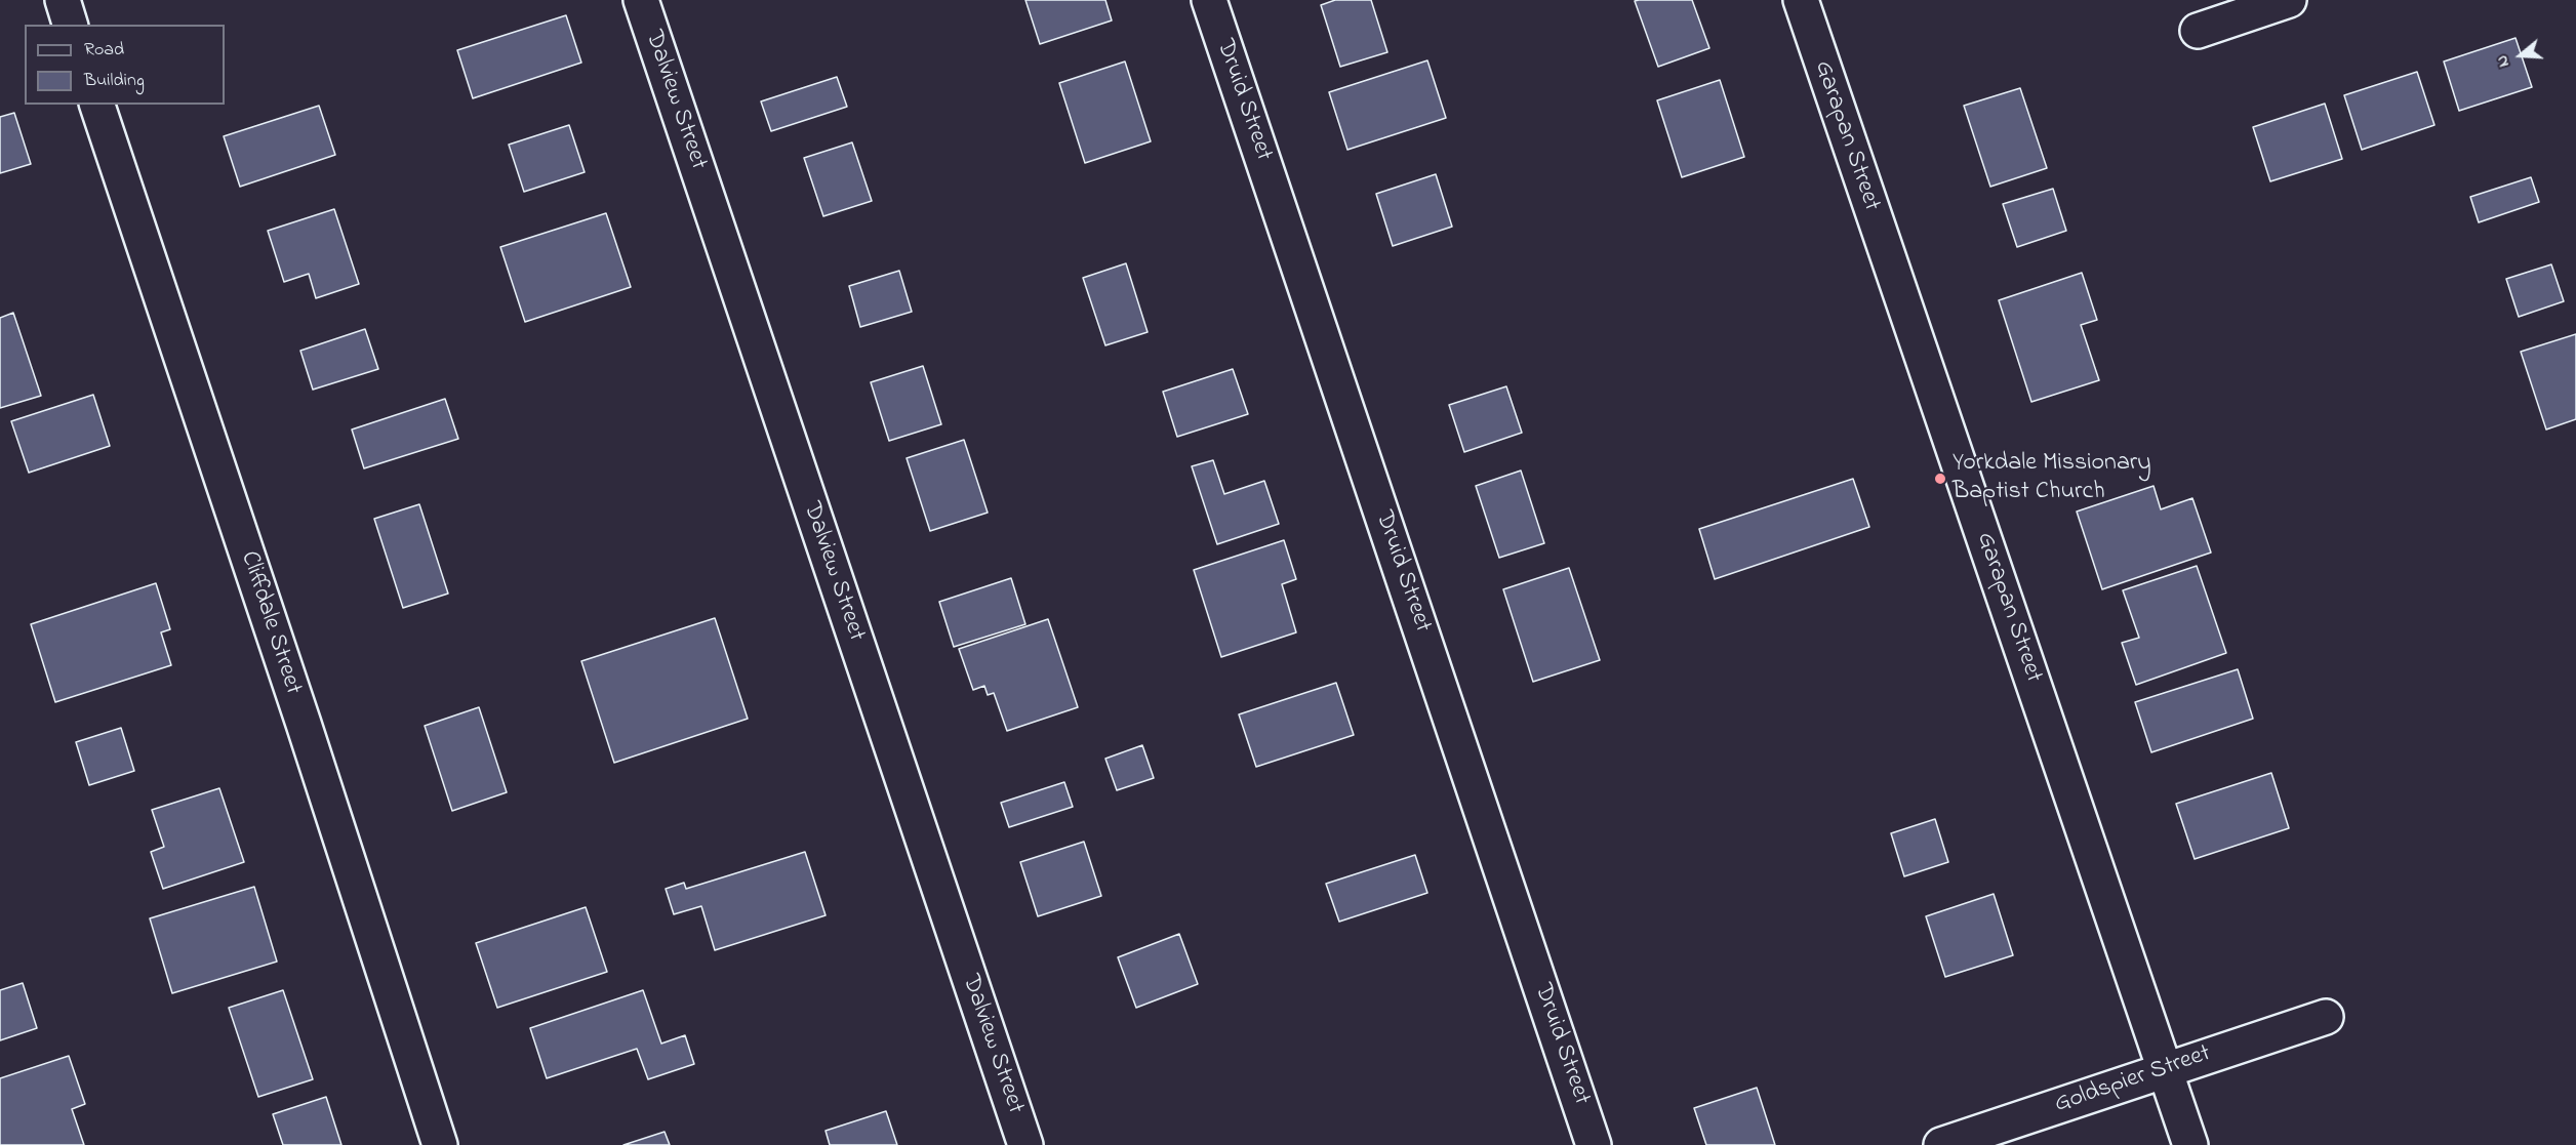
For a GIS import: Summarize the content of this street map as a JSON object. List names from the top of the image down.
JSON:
{
  "streets": {
    "street": [
      "Dalview Street",
      "Druid Street",
      "Garapan Street",
      "Cliffdale Street",
      "Goldspier Street"
    ]
  },
  "crossings": [
    ["Garapan Street", "Goldspier Street"]
  ],
  "places": ["Yorkdale Missionary Baptist Church"],
  "legend": ["Road", "Building"],
  "north": "left"
}
